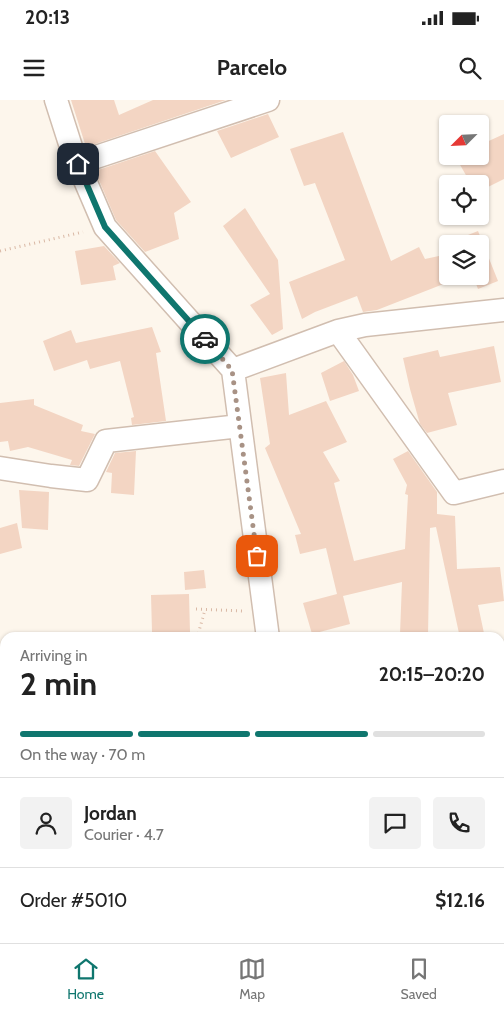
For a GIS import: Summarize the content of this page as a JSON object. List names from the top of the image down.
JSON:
{
  "north": "bottom left",
  "page": {
    "status": "20:13",
    "header": "Parcelo",
    "heading": ["2 min", "Arriving in", "20:15–20:20"],
    "panel": [
      "Jordan",
      "Courier · 4.7",
      "Order #5010",
      "$12.16"
    ],
    "bar": "On the way · 70 m",
    "tabs": ["Home", "Map", "Saved"]
  }
}
